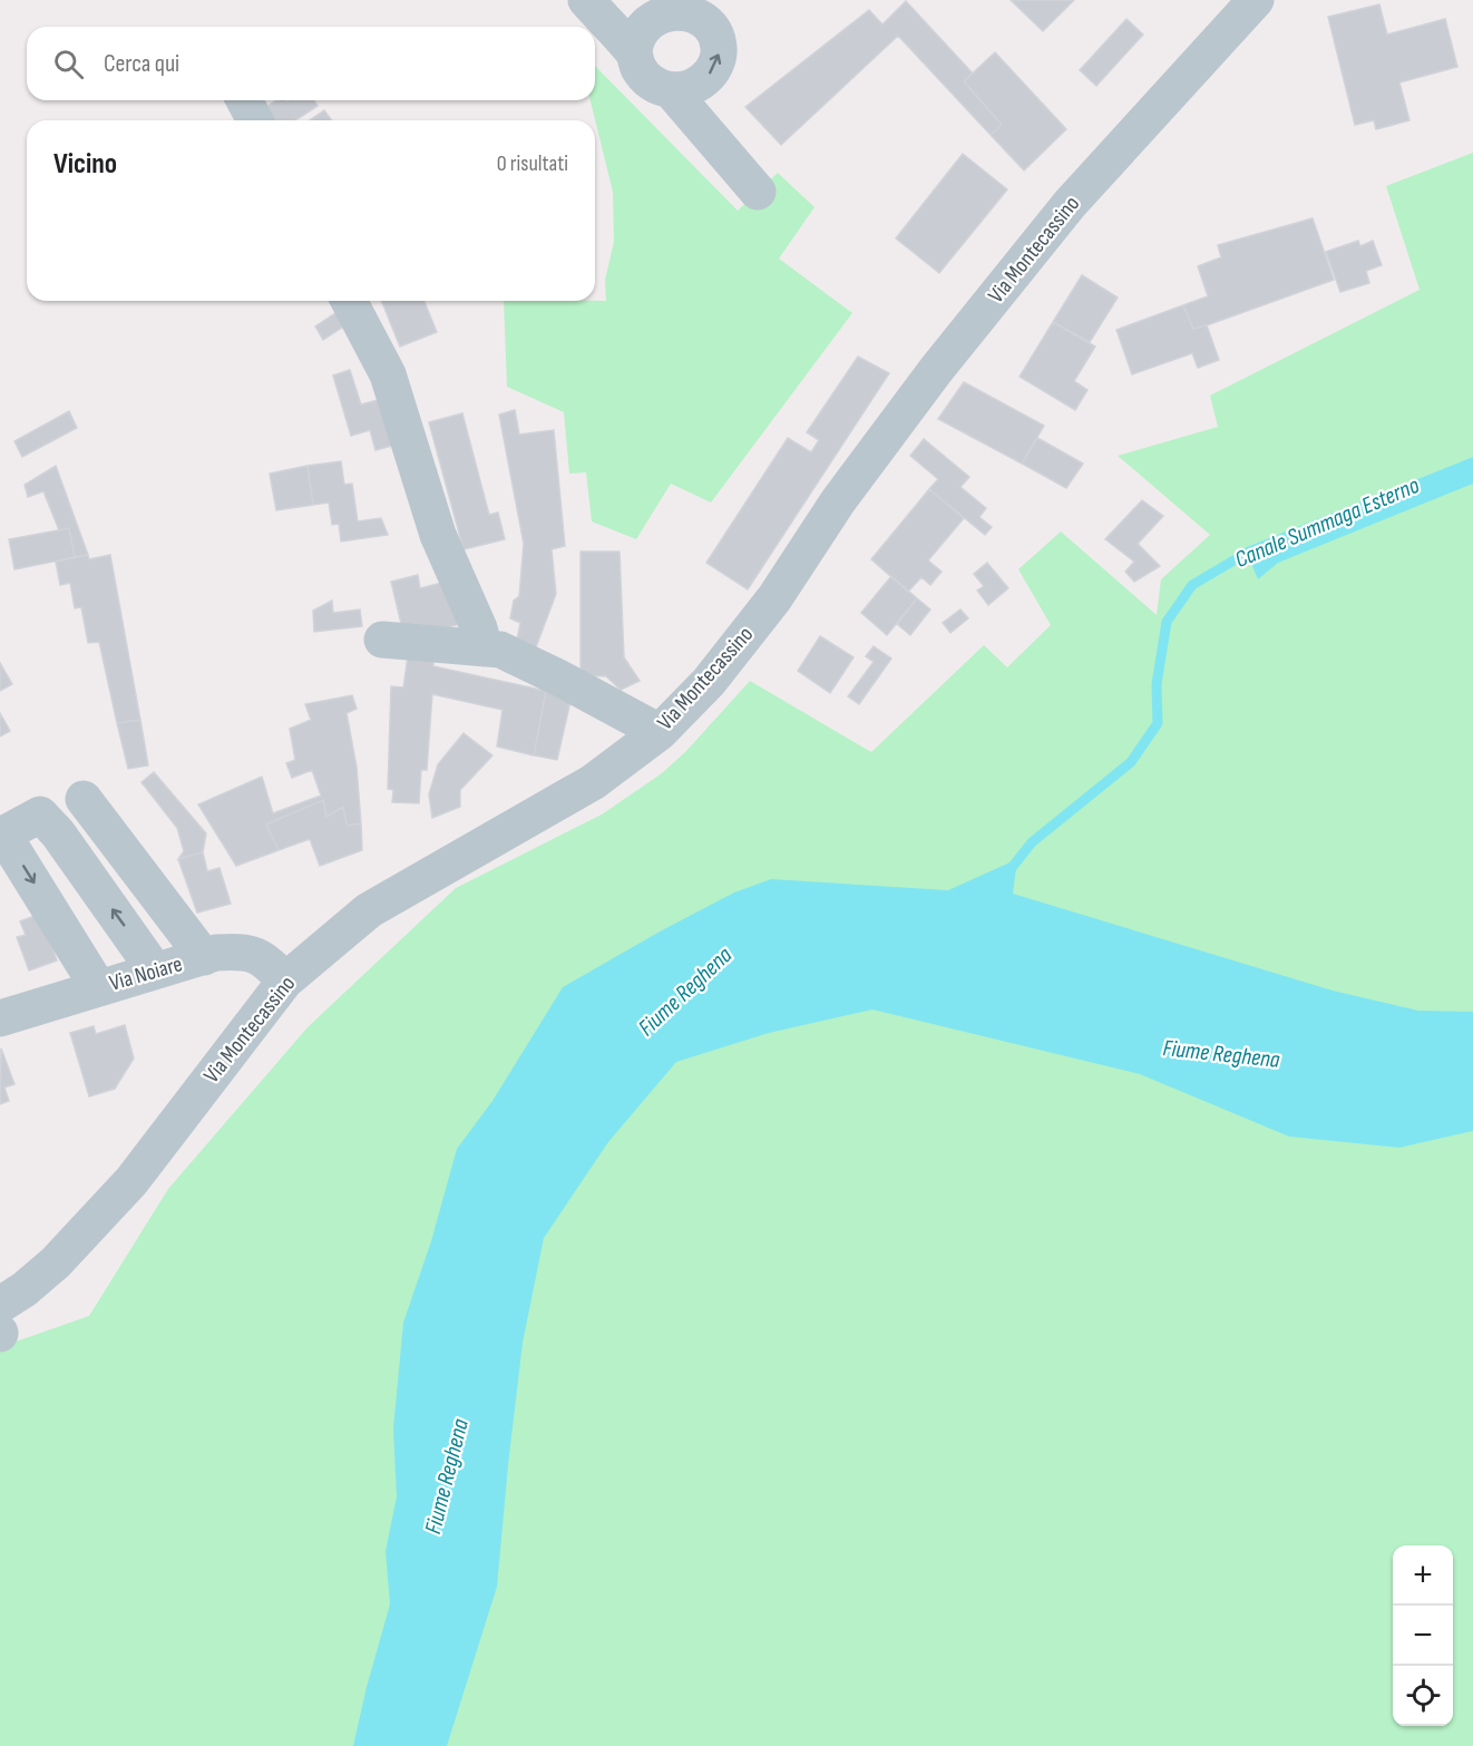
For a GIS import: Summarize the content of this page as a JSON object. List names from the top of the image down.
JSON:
{
  "streets": {
    "street": ["Via Montecassino", "Via Noiare"]
  },
  "crossings": [
    ["Via Montecassino", "Via Noiare"]
  ],
  "water": ["Canale Summaga Esterno", "Fiume Reghena"],
  "page": {
    "search": "Cerca qui",
    "heading": ["Vicino", "0 risultati"],
    "map_buttons": ["+", "−"]
  }
}
